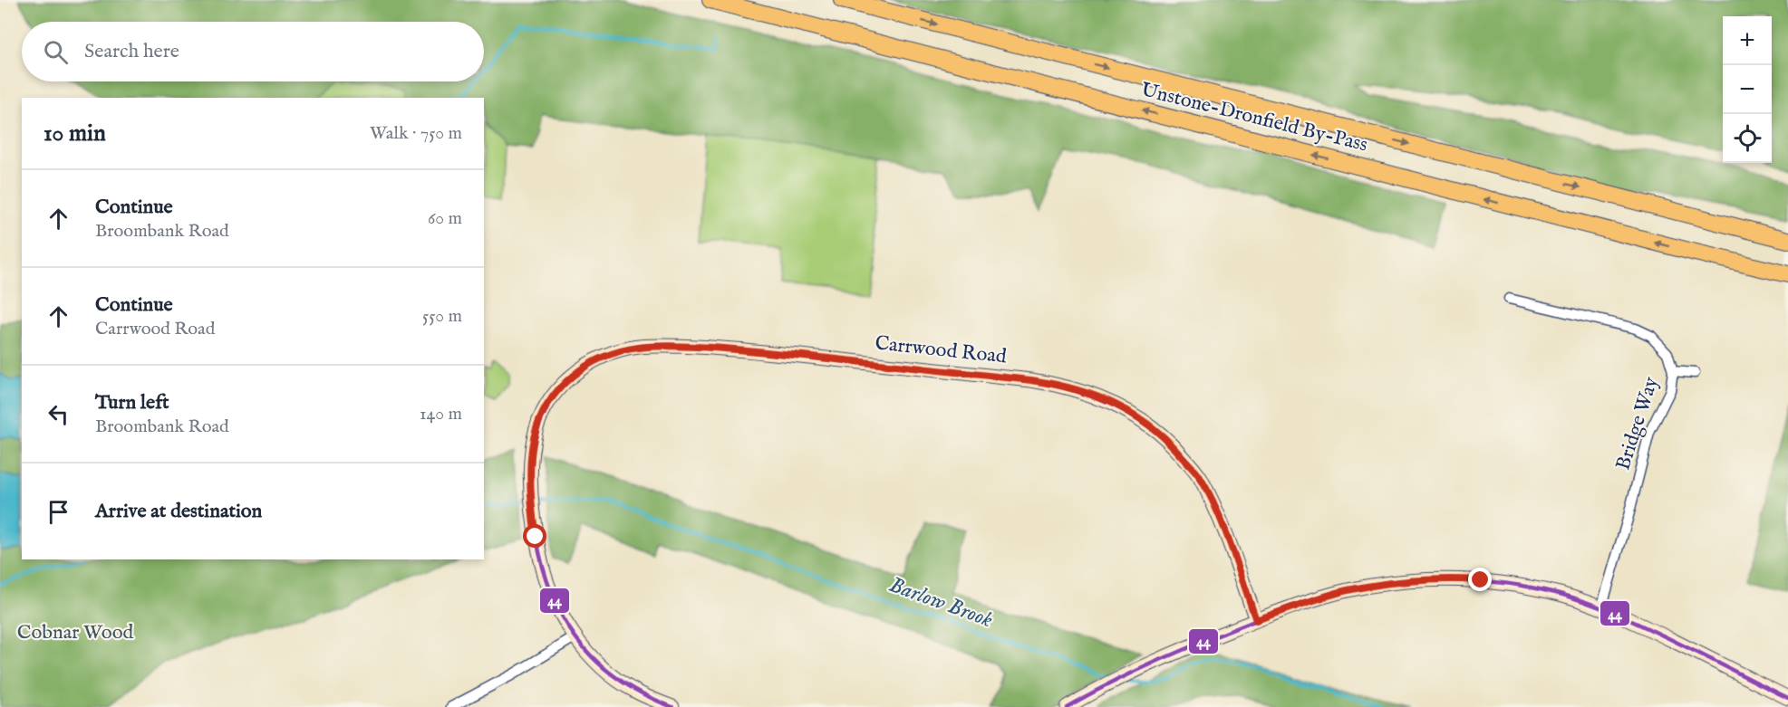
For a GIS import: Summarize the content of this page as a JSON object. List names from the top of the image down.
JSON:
{
  "streets": {
    "highway": ["Unstone-Dronfield By-Pass"],
    "street": ["Carrwood Road", "Bridge Way"]
  },
  "water": ["Barlow Brook"],
  "parks": ["Cobnar Wood"],
  "lines": ["transit line 44"],
  "page": {
    "map_buttons": ["+", "−"],
    "search": "Search here",
    "heading": ["10 min", "Walk · 750 m"],
    "list": [
      ["Continue", "Broombank Road", "60 m"],
      ["Continue", "Carrwood Road", "550 m"],
      ["Turn left", "Broombank Road", "140 m"],
      "Arrive at destination"
    ]
  }
}
